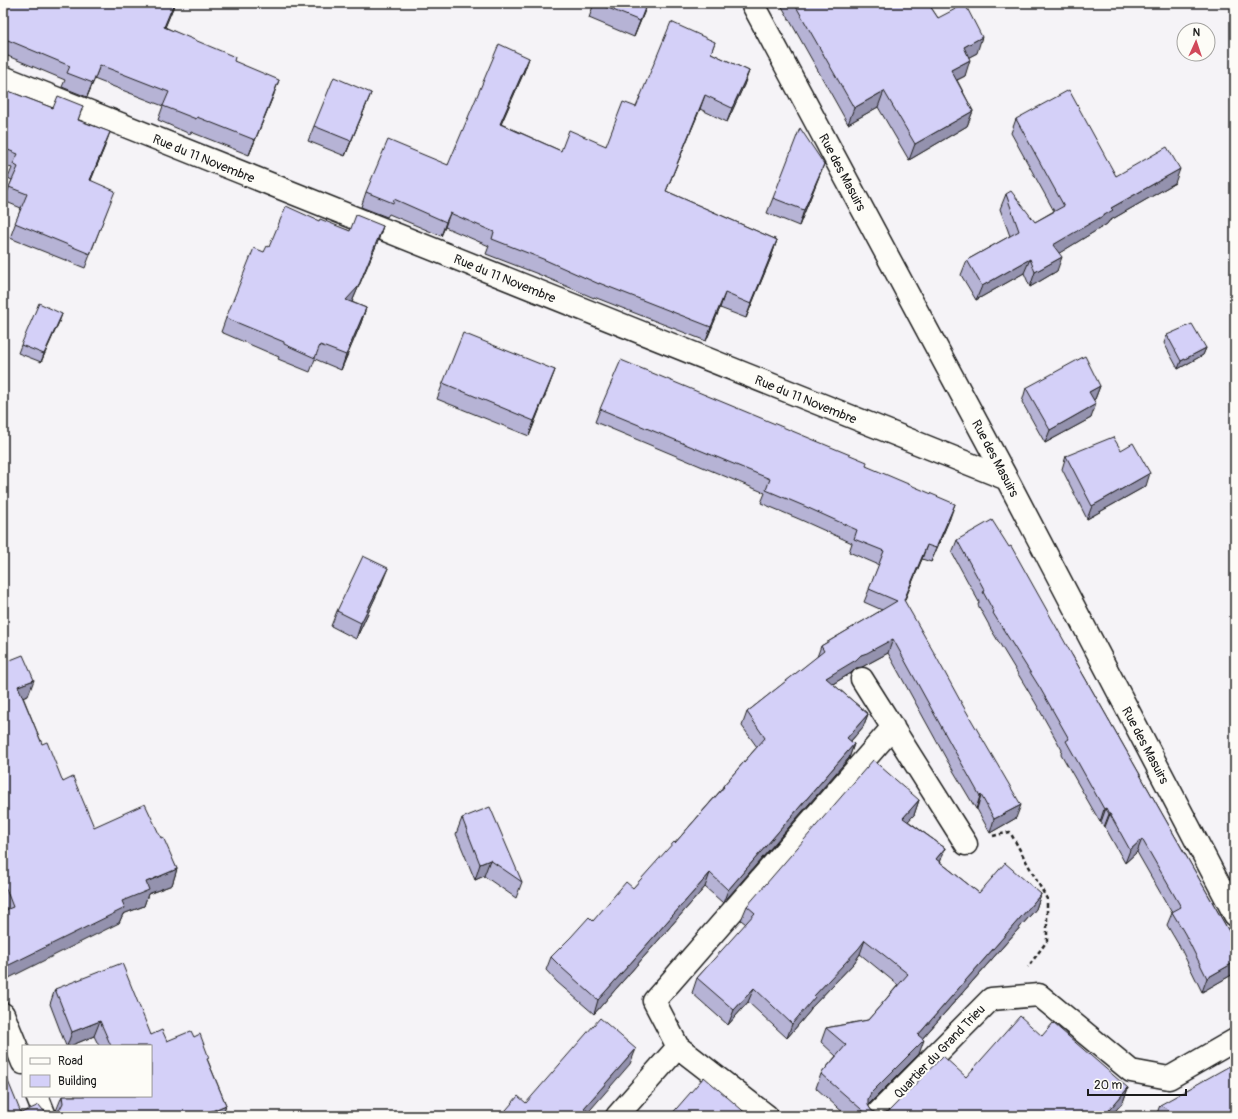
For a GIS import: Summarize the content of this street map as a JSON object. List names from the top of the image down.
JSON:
{
  "streets": {
    "street": ["Rue du 11 Novembre", "Rue des Masuirs", "Quartier du Grand Trieu"]
  },
  "crossings": [
    ["Rue du 11 Novembre", "Rue des Masuirs"]
  ],
  "legend": ["Road", "Building"],
  "scale_bar": "20 m",
  "north": "top"
}
